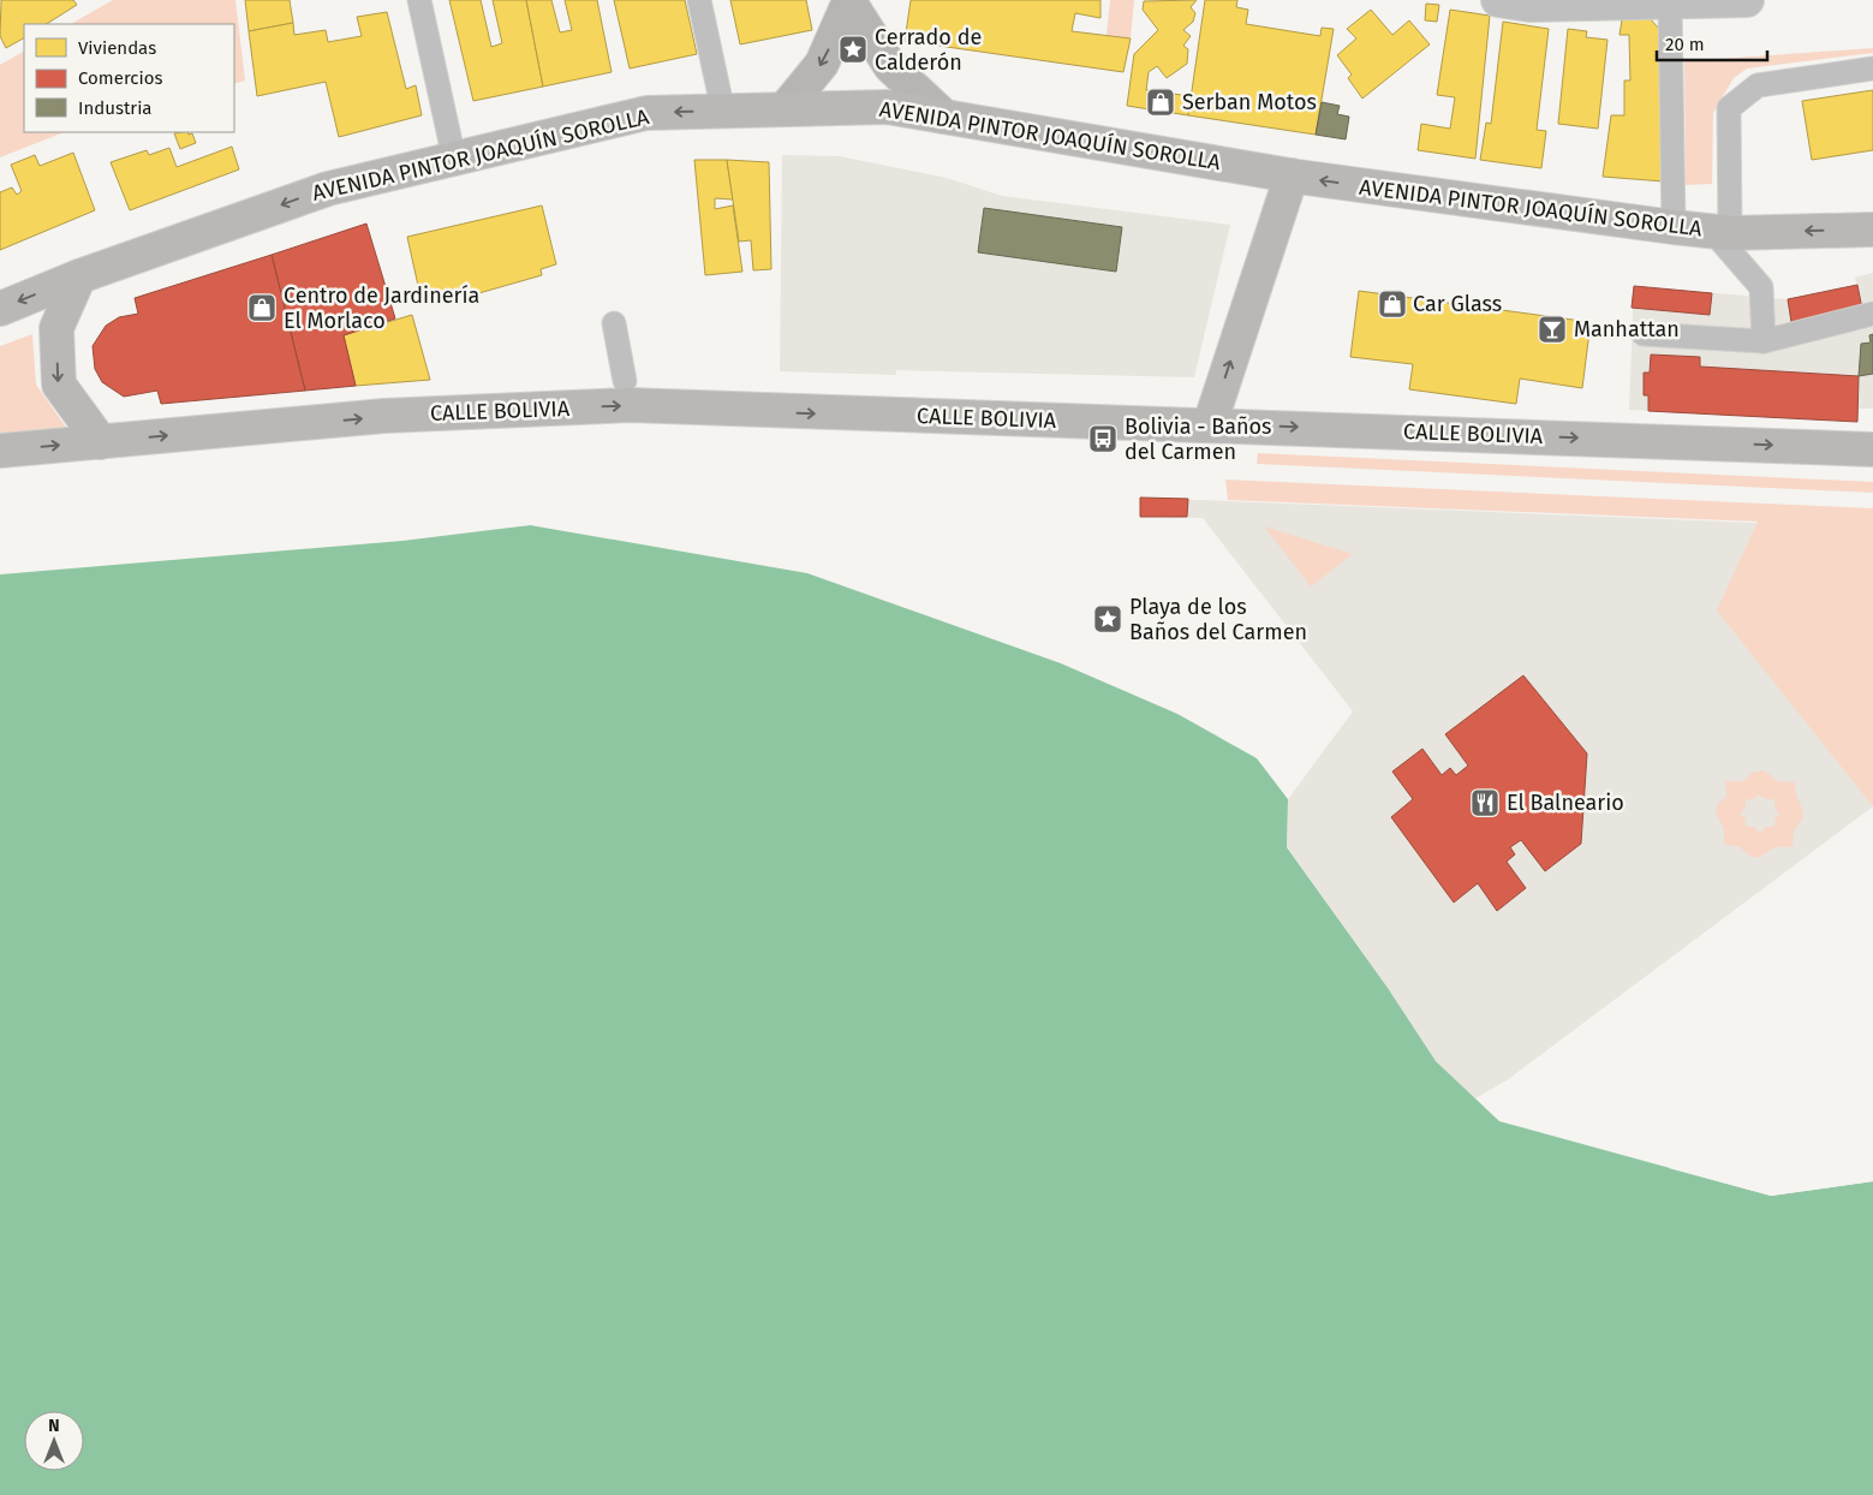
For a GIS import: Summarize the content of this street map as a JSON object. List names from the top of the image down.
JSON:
{
  "streets": {
    "main road": ["AVENIDA PINTOR JOAQUÍN SOROLLA", "CALLE BOLIVIA"]
  },
  "one_way": ["AVENIDA PINTOR JOAQUÍN SOROLLA", "CALLE BOLIVIA"],
  "places": {
    "place": ["Cerrado de Calderón", "Playa de los Baños del Carmen"],
    "shop": ["Serban Motos", "Car Glass", "Centro de Jardinería El Morlaco"],
    "bar": ["Manhattan"],
    "bus stop": ["Bolivia - Baños del Carmen"],
    "restaurant": ["El Balneario"]
  },
  "legend": ["Viviendas", "Comercios", "Industria"],
  "scale_bar": "20 m",
  "north": "top"
}
